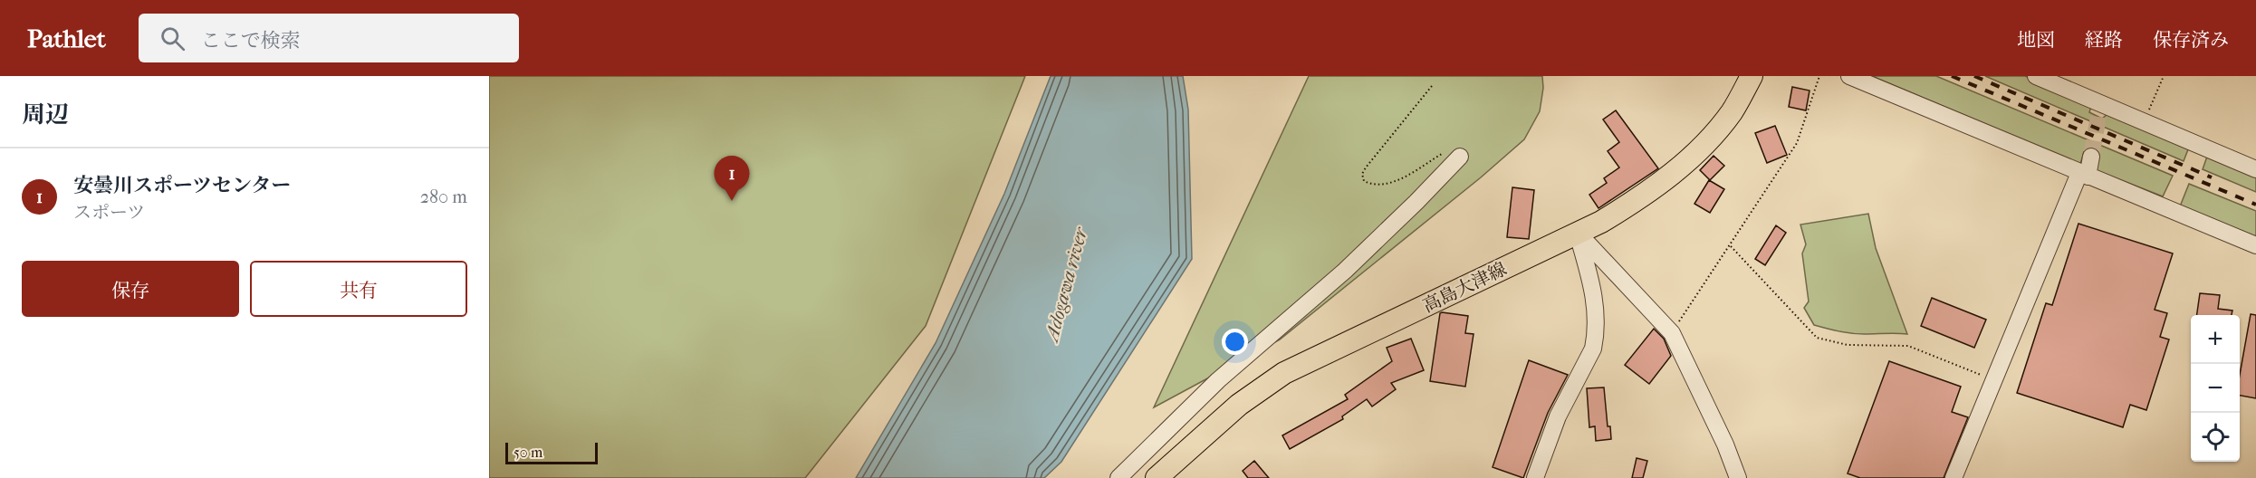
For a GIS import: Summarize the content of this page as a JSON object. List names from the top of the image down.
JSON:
{
  "streets": {
    "main road": ["高島大津線"]
  },
  "water": ["Adogawa river"],
  "scale_bar": "50 m",
  "page": {
    "header": "Pathlet",
    "search": "ここで検索",
    "nav": ["地図", "経路", "保存済み"],
    "heading": "周辺",
    "list": [
      {
        "mark": "1",
        "name": "安曇川スポーツセンター",
        "note": "スポーツ",
        "value": "280 m"
      }
    ],
    "pins": "1",
    "buttons": ["保存", "共有"],
    "map_buttons": ["+", "−"],
    "scale": "50 m"
  }
}
